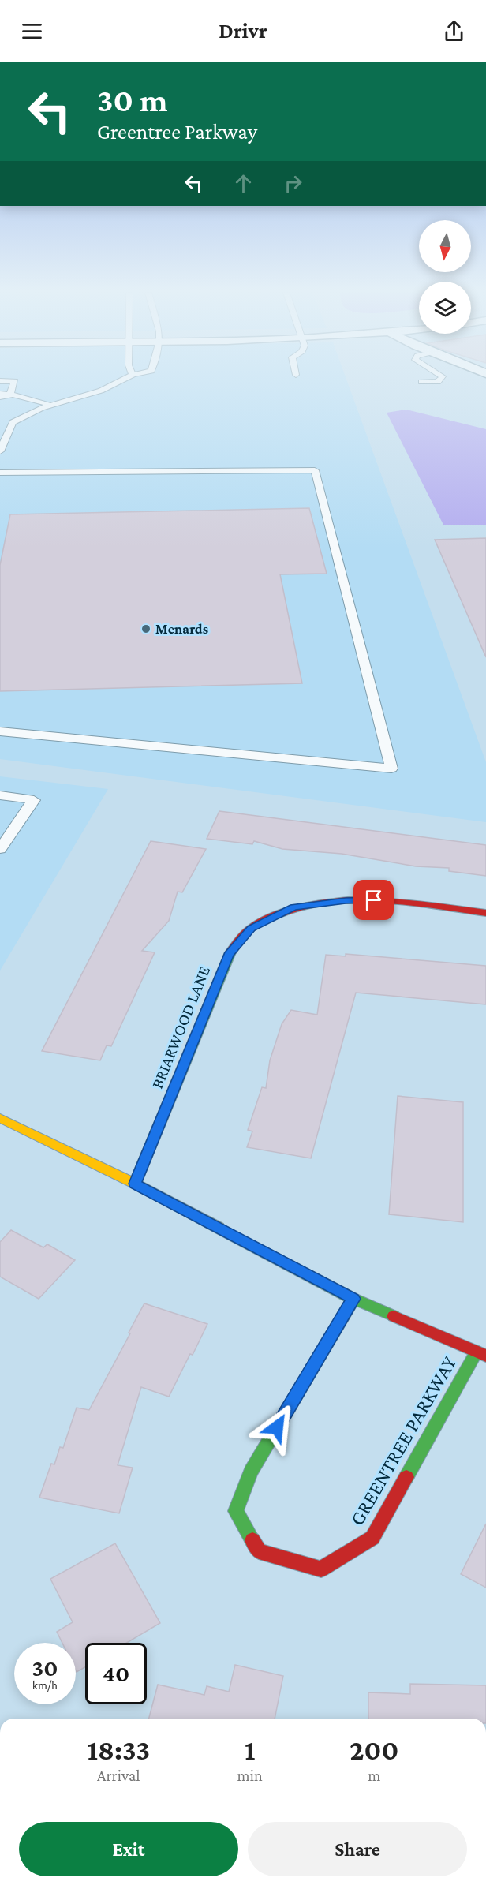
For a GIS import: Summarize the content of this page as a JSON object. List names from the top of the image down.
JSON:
{
  "streets": {
    "street": ["BRIARWOOD LANE", "GREENTREE PARKWAY"]
  },
  "crossings": [
    ["BRIARWOOD LANE", "GREENTREE PARKWAY"]
  ],
  "places": ["Menards"],
  "north": "bottom",
  "page": {
    "header": "Drivr",
    "turn": ["30 m", "Greentree Parkway"],
    "speed": "30 km/h",
    "limit": "40",
    "eta": [
      "18:33",
      "Arrival",
      "1",
      "min",
      "200",
      "m"
    ],
    "buttons": ["Exit", "Share"]
  }
}
